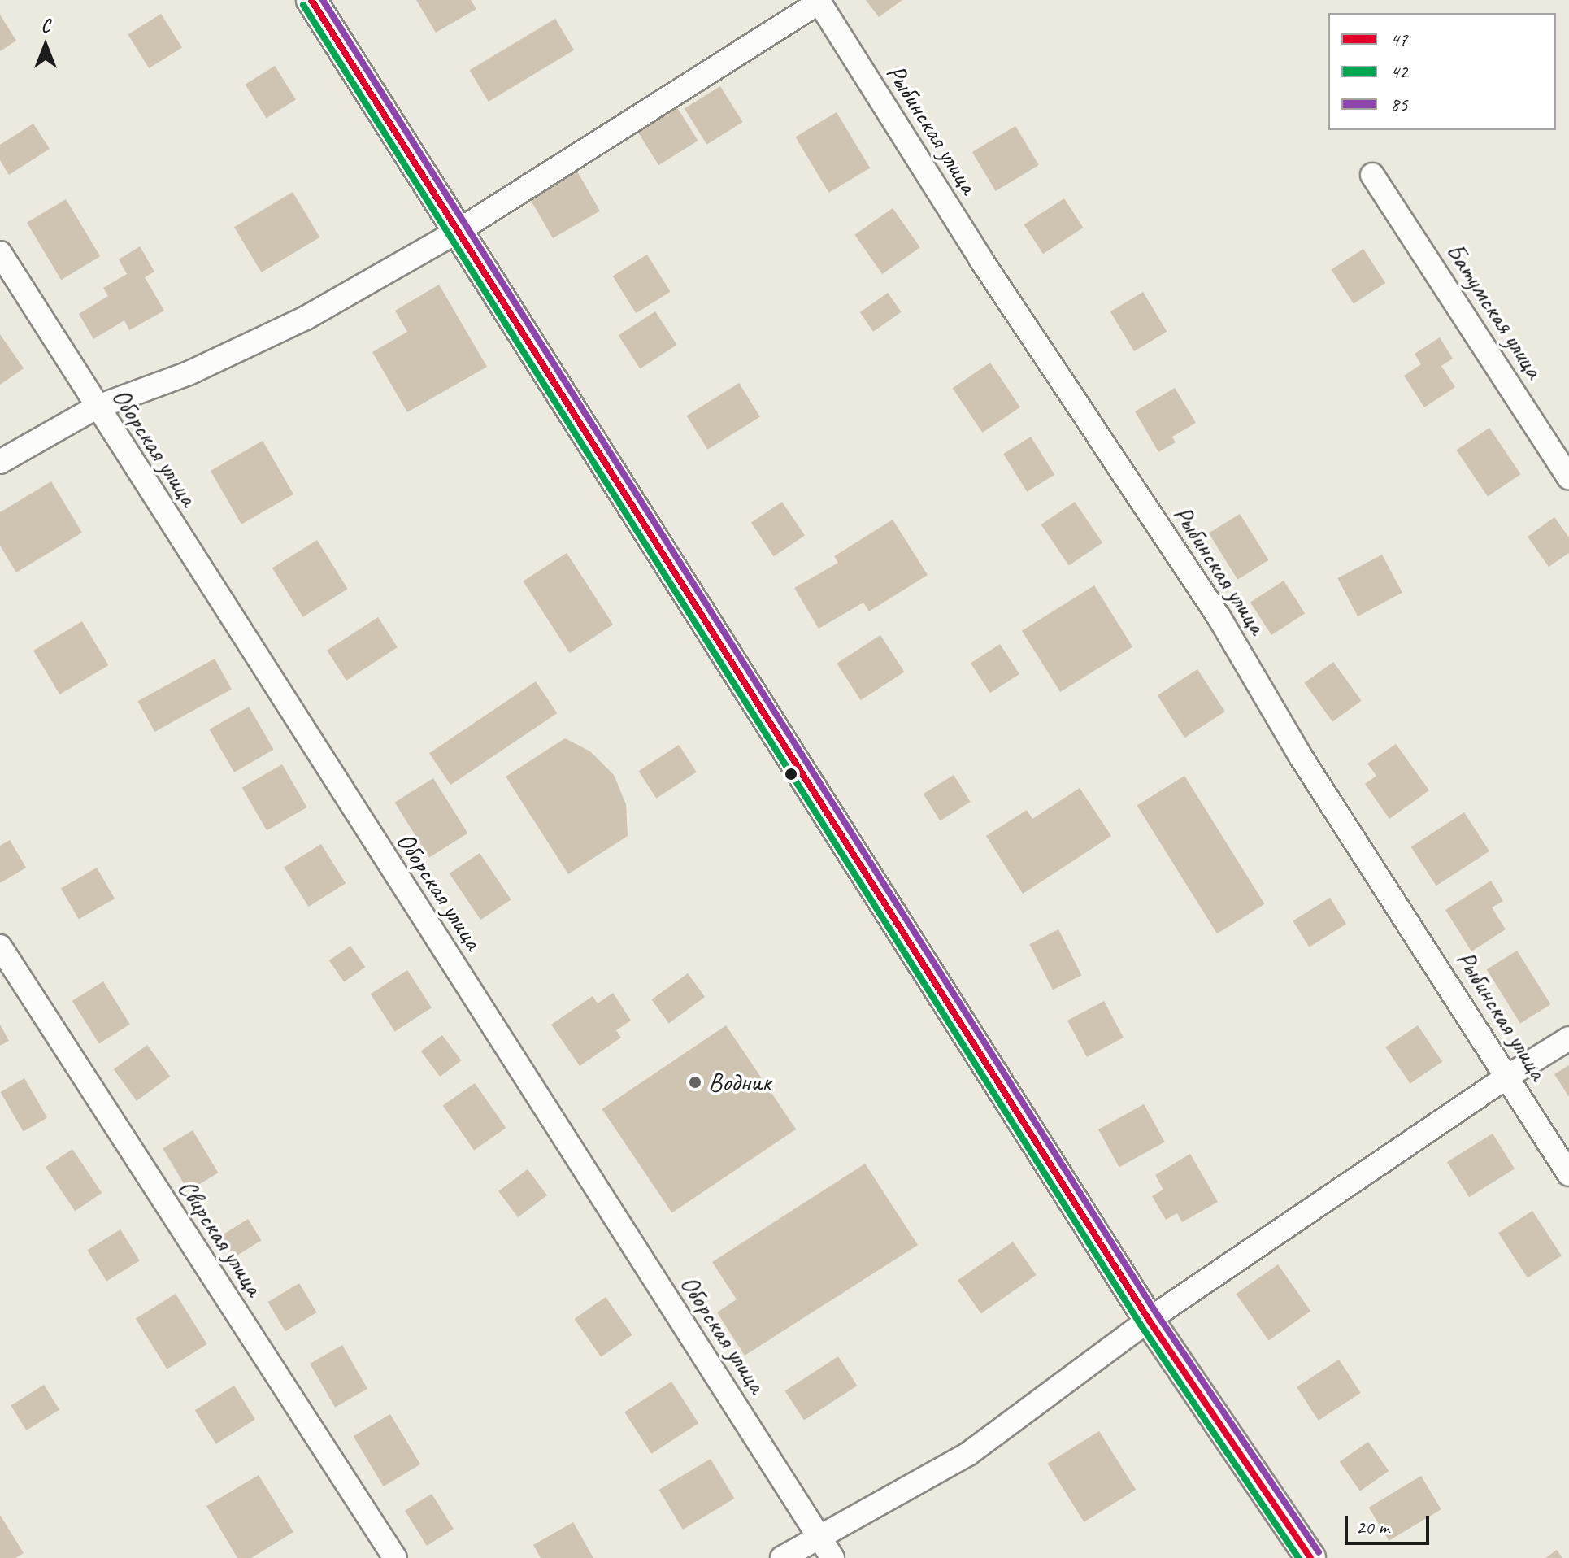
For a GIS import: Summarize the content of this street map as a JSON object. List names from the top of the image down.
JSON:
{
  "streets": {
    "street": [
      "Рыбинская улица",
      "Батумская улица",
      "Оборская улица",
      "Свирская улица"
    ]
  },
  "places": ["Водник"],
  "lines": ["transit line 47", "transit line 85", "transit line 42"],
  "legend": ["47", "42", "85"],
  "scale_bar": "20 m",
  "north": "top"
}
